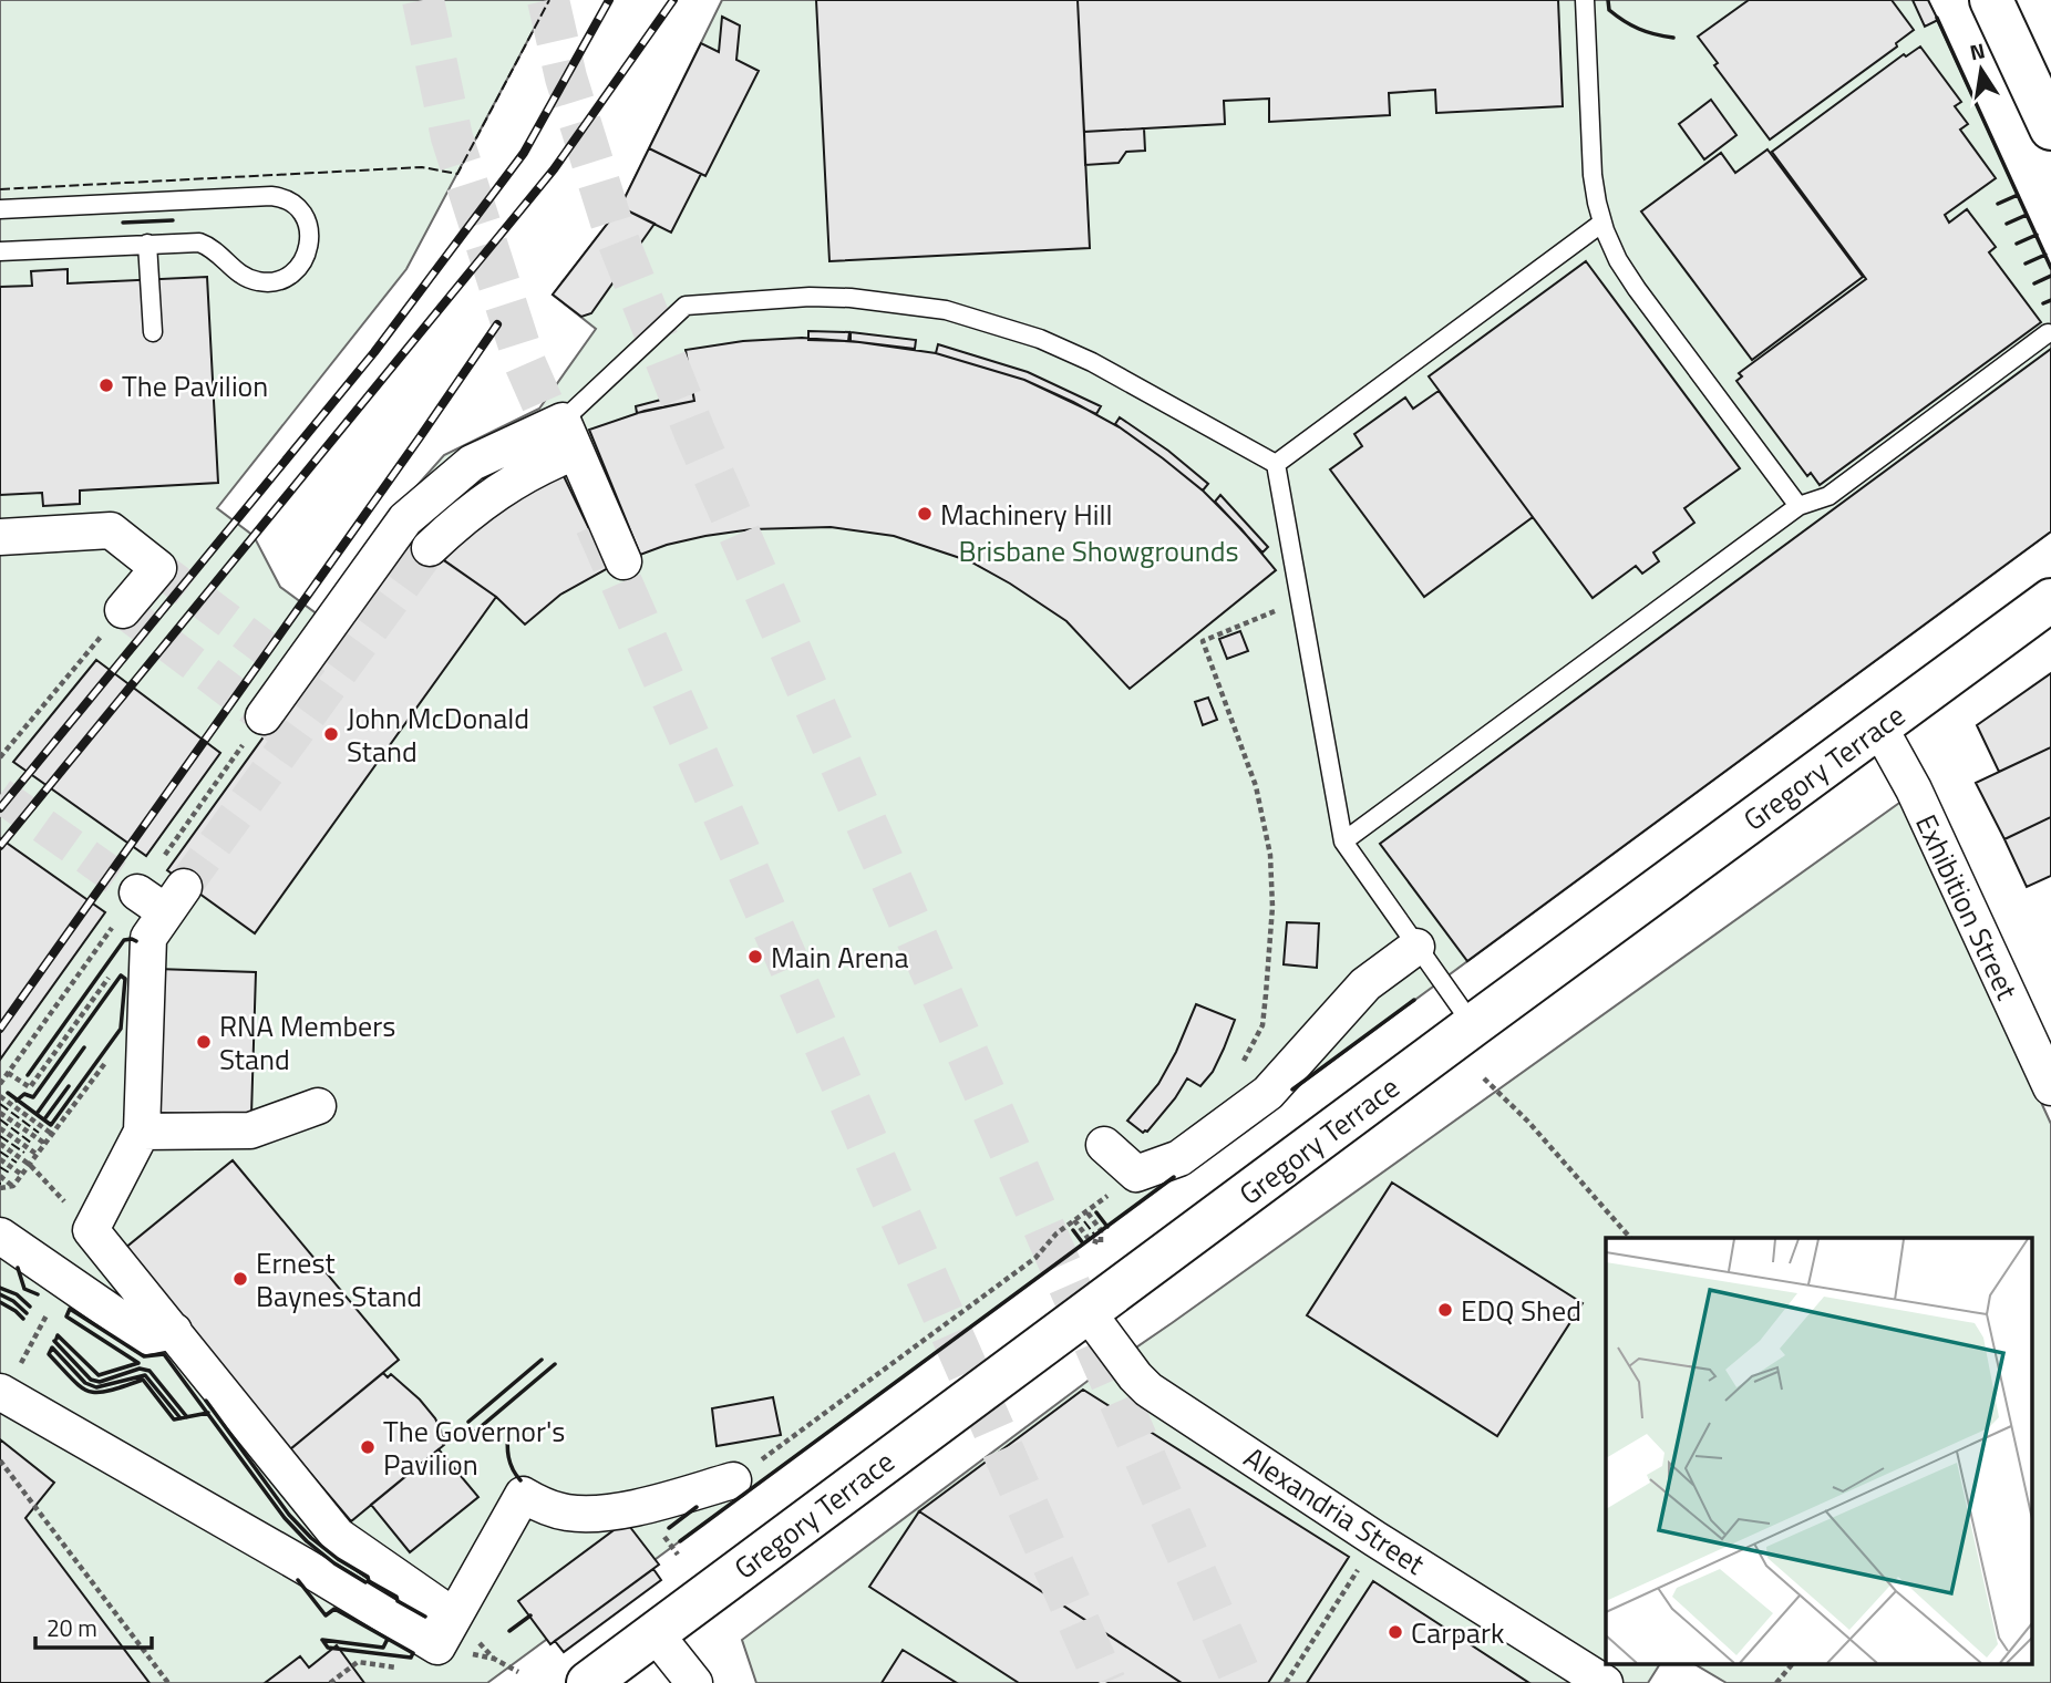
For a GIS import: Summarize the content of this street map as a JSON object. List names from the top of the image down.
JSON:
{
  "streets": {
    "main road": ["Gregory Terrace"],
    "street": ["Exhibition Street", "Alexandria Street"]
  },
  "crossings": [
    ["Gregory Terrace", "Exhibition Street"],
    ["Gregory Terrace", "Alexandria Street"]
  ],
  "parks": ["Brisbane Showgrounds"],
  "places": [
    "The Pavilion",
    "Machinery Hill",
    "John McDonald Stand",
    "Main Arena",
    "RNA Members Stand",
    "Ernest Baynes Stand",
    "EDQ Shed",
    "The Governor's Pavilion",
    "Carpark"
  ],
  "scale_bar": "20 m",
  "north": "top"
}
